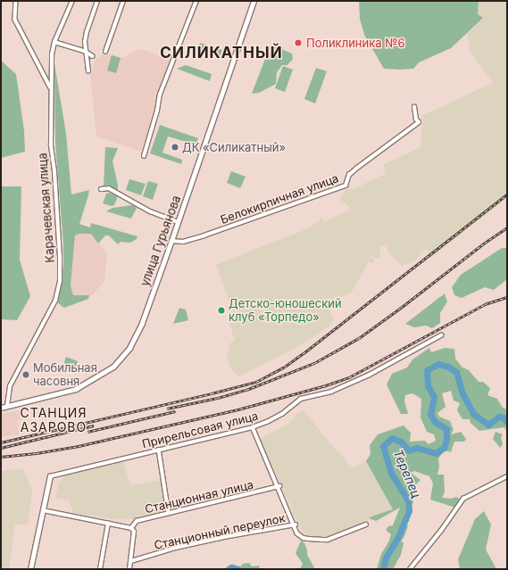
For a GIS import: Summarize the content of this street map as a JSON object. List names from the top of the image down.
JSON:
{
  "streets": {
    "street": [
      "Белокирпичная улица",
      "Карачевская улица",
      "улица Гурьянова",
      "Прирельсовая улица",
      "Станционная улица",
      "Станционный переулок"
    ]
  },
  "crossings": [
    ["Белокирпичная улица", "улица Гурьянова"],
    ["Карачевская улица", "улица Гурьянова"]
  ],
  "districts": ["СИЛИКАТНЫЙ", "СТАНЦИЯ АЗАРОВО"],
  "water": ["Терепец"],
  "places": [
    "Поликлиника №6",
    "ДК «Силикатный»",
    "Детско-юношеский клуб «Торпедо»",
    "Мобильная часовня"
  ]
}
